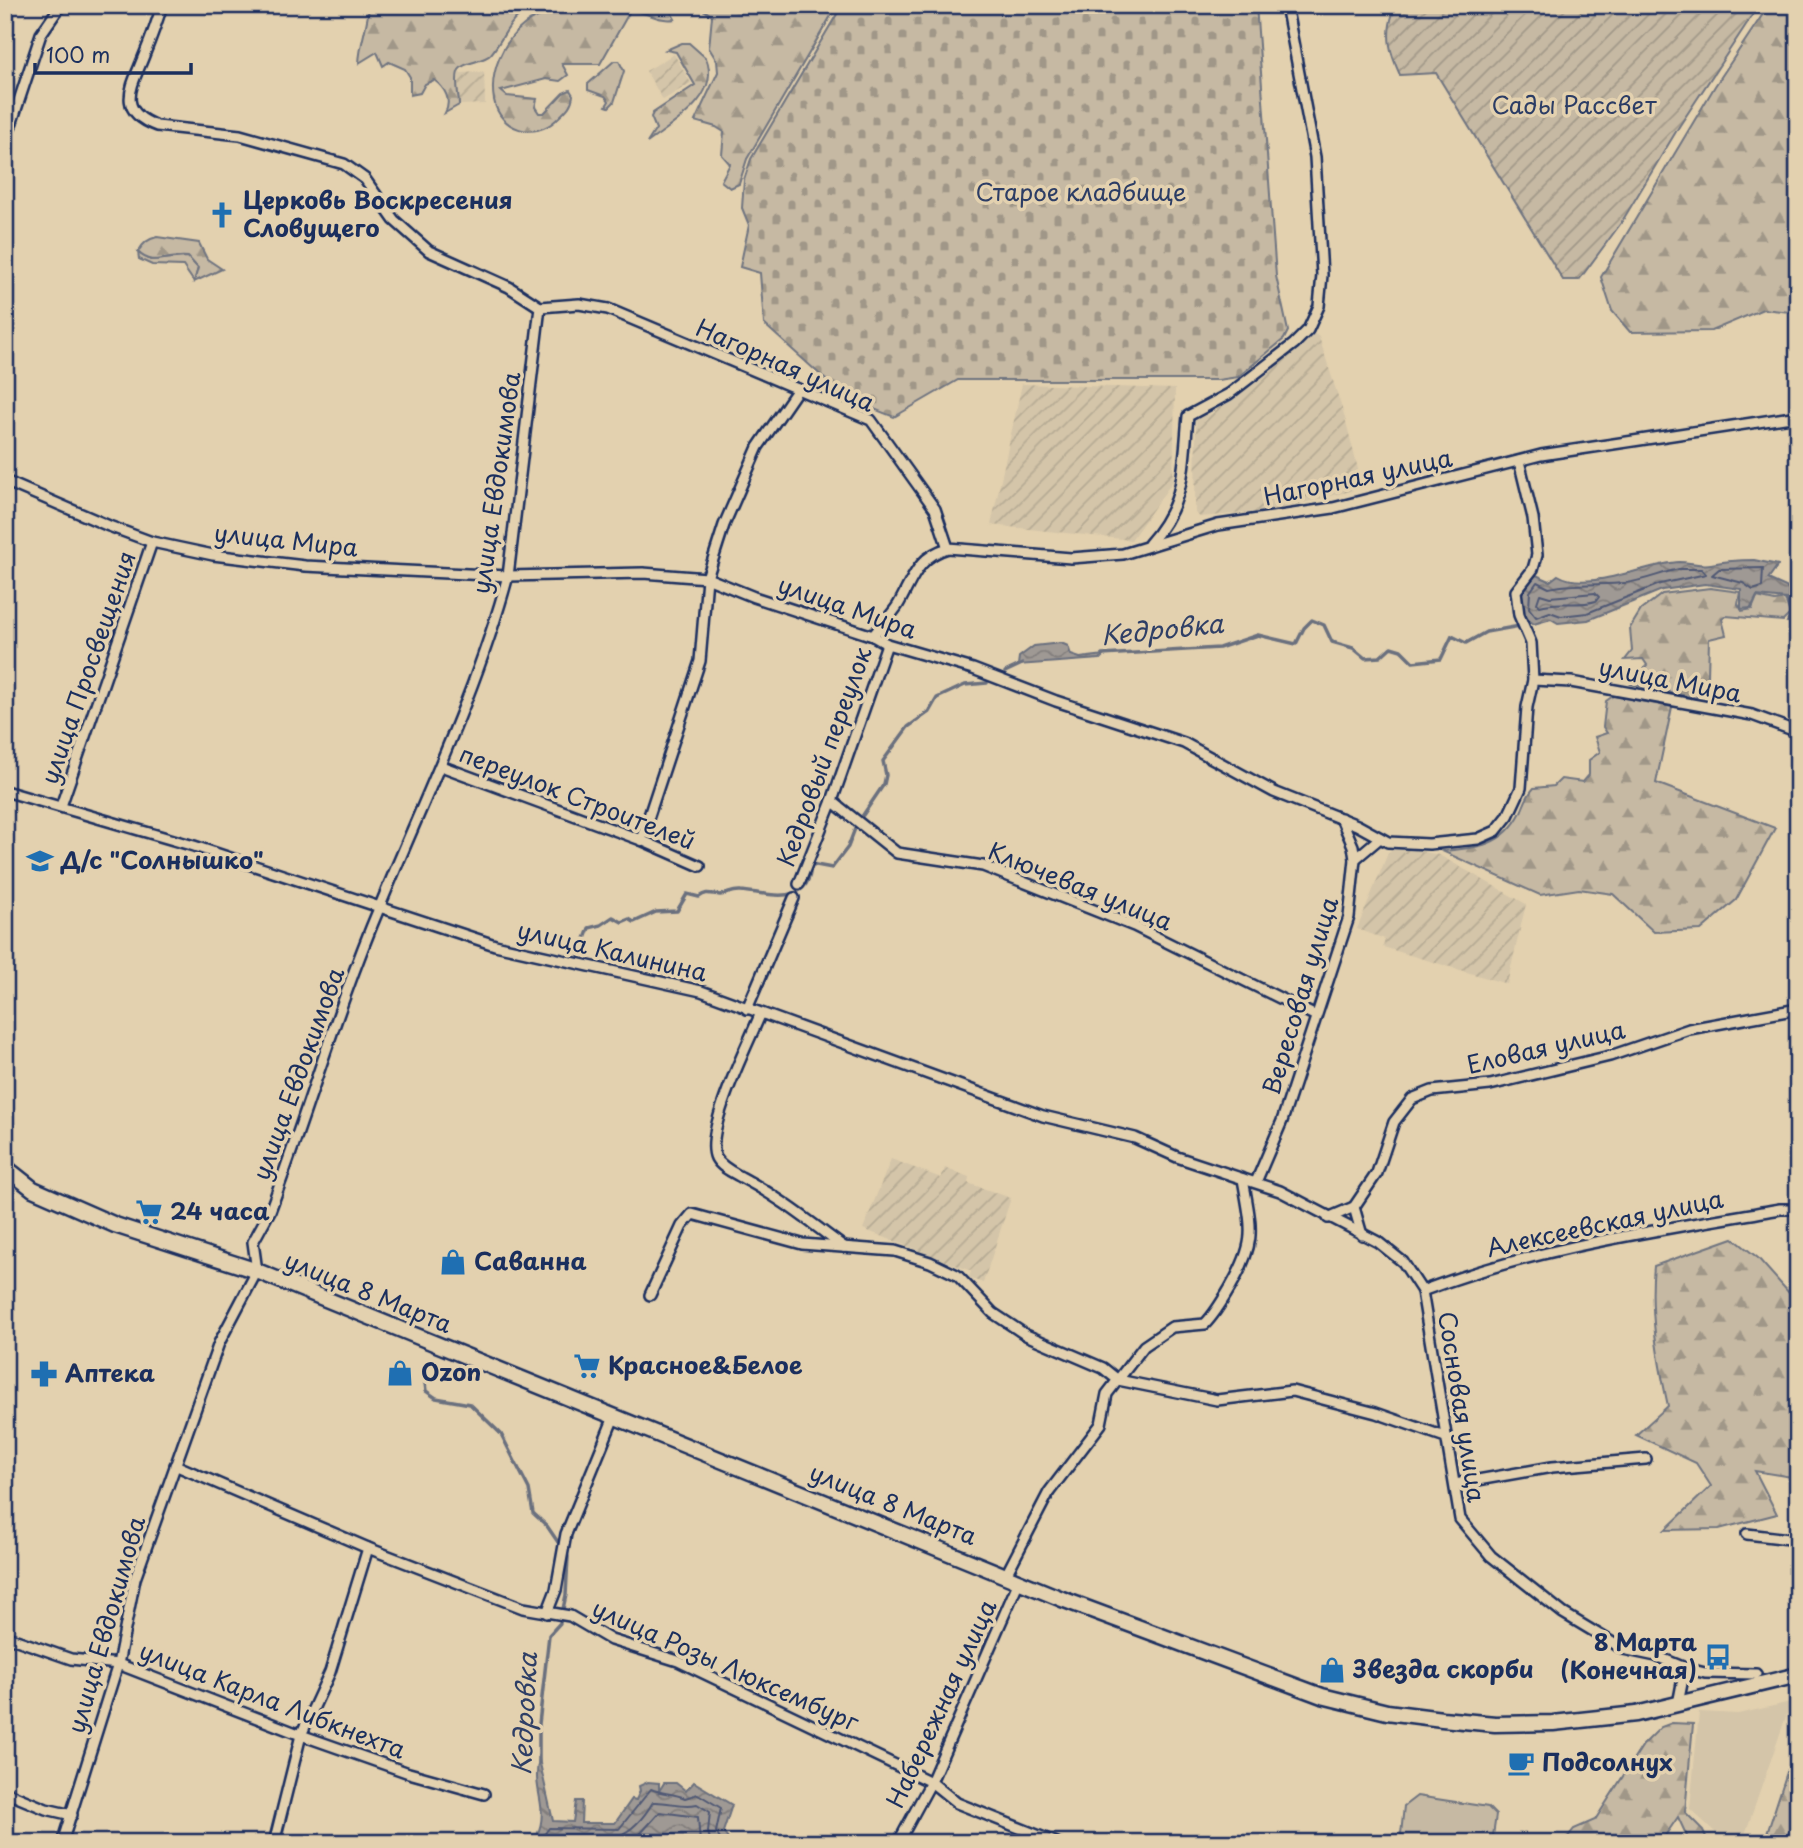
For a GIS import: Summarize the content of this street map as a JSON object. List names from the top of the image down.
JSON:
{
  "streets": {
    "main road": ["улица 8 Марта"],
    "street": [
      "Нагорная улица",
      "улица Евдокимова",
      "улица Мира",
      "улица Просвещения",
      "Кедровый переулок",
      "переулок Строителей",
      "Ключевая улица",
      "улица Калинина",
      "Вересовая улица",
      "Еловая улица",
      "Алексеевская улица",
      "Сосновая улица",
      "улица Розы Люксембург",
      "улица Карла Либкнехта",
      "Набережная улица"
    ]
  },
  "crossings": [
    ["Нагорная улица", "улица Евдокимова"],
    ["Нагорная улица", "улица Мира"],
    ["улица Евдокимова", "улица Мира"],
    ["улица Евдокимова", "переулок Строителей"],
    ["улица Евдокимова", "улица Калинина"],
    ["улица Евдокимова", "улица 8 Марта"],
    ["улица Евдокимова", "улица Розы Люксембург"],
    ["улица Евдокимова", "улица Карла Либкнехта"],
    ["улица Мира", "улица Просвещения"],
    ["улица Мира", "Кедровый переулок"],
    ["улица Мира", "Вересовая улица"],
    ["улица Просвещения", "улица Калинина"],
    ["Кедровый переулок", "Ключевая улица"],
    ["Кедровый переулок", "улица Калинина"],
    ["Ключевая улица", "Вересовая улица"],
    ["улица Калинина", "Сосновая улица"],
    ["Вересовая улица", "Сосновая улица"],
    ["Алексеевская улица", "Сосновая улица"],
    ["улица 8 Марта", "Набережная улица"],
    ["улица Розы Люксембург", "Набережная улица"]
  ],
  "water": ["Кедровка"],
  "parks": ["Сады Рассвет", "Старое кладбище"],
  "places": {
    "church": ["Церковь Воскресения Словущего"],
    "school or university": ["Д/с \"Солнышко\""],
    "supermarket": ["24 часа", "Красное&Белое"],
    "shop": ["Саванна", "Ozon", "Звезда скорби"],
    "pharmacy": ["Аптека"],
    "bus stop": ["8 Марта (Конечная)"],
    "cafe": ["Подсолнух"]
  },
  "scale_bar": "100 m"
}
